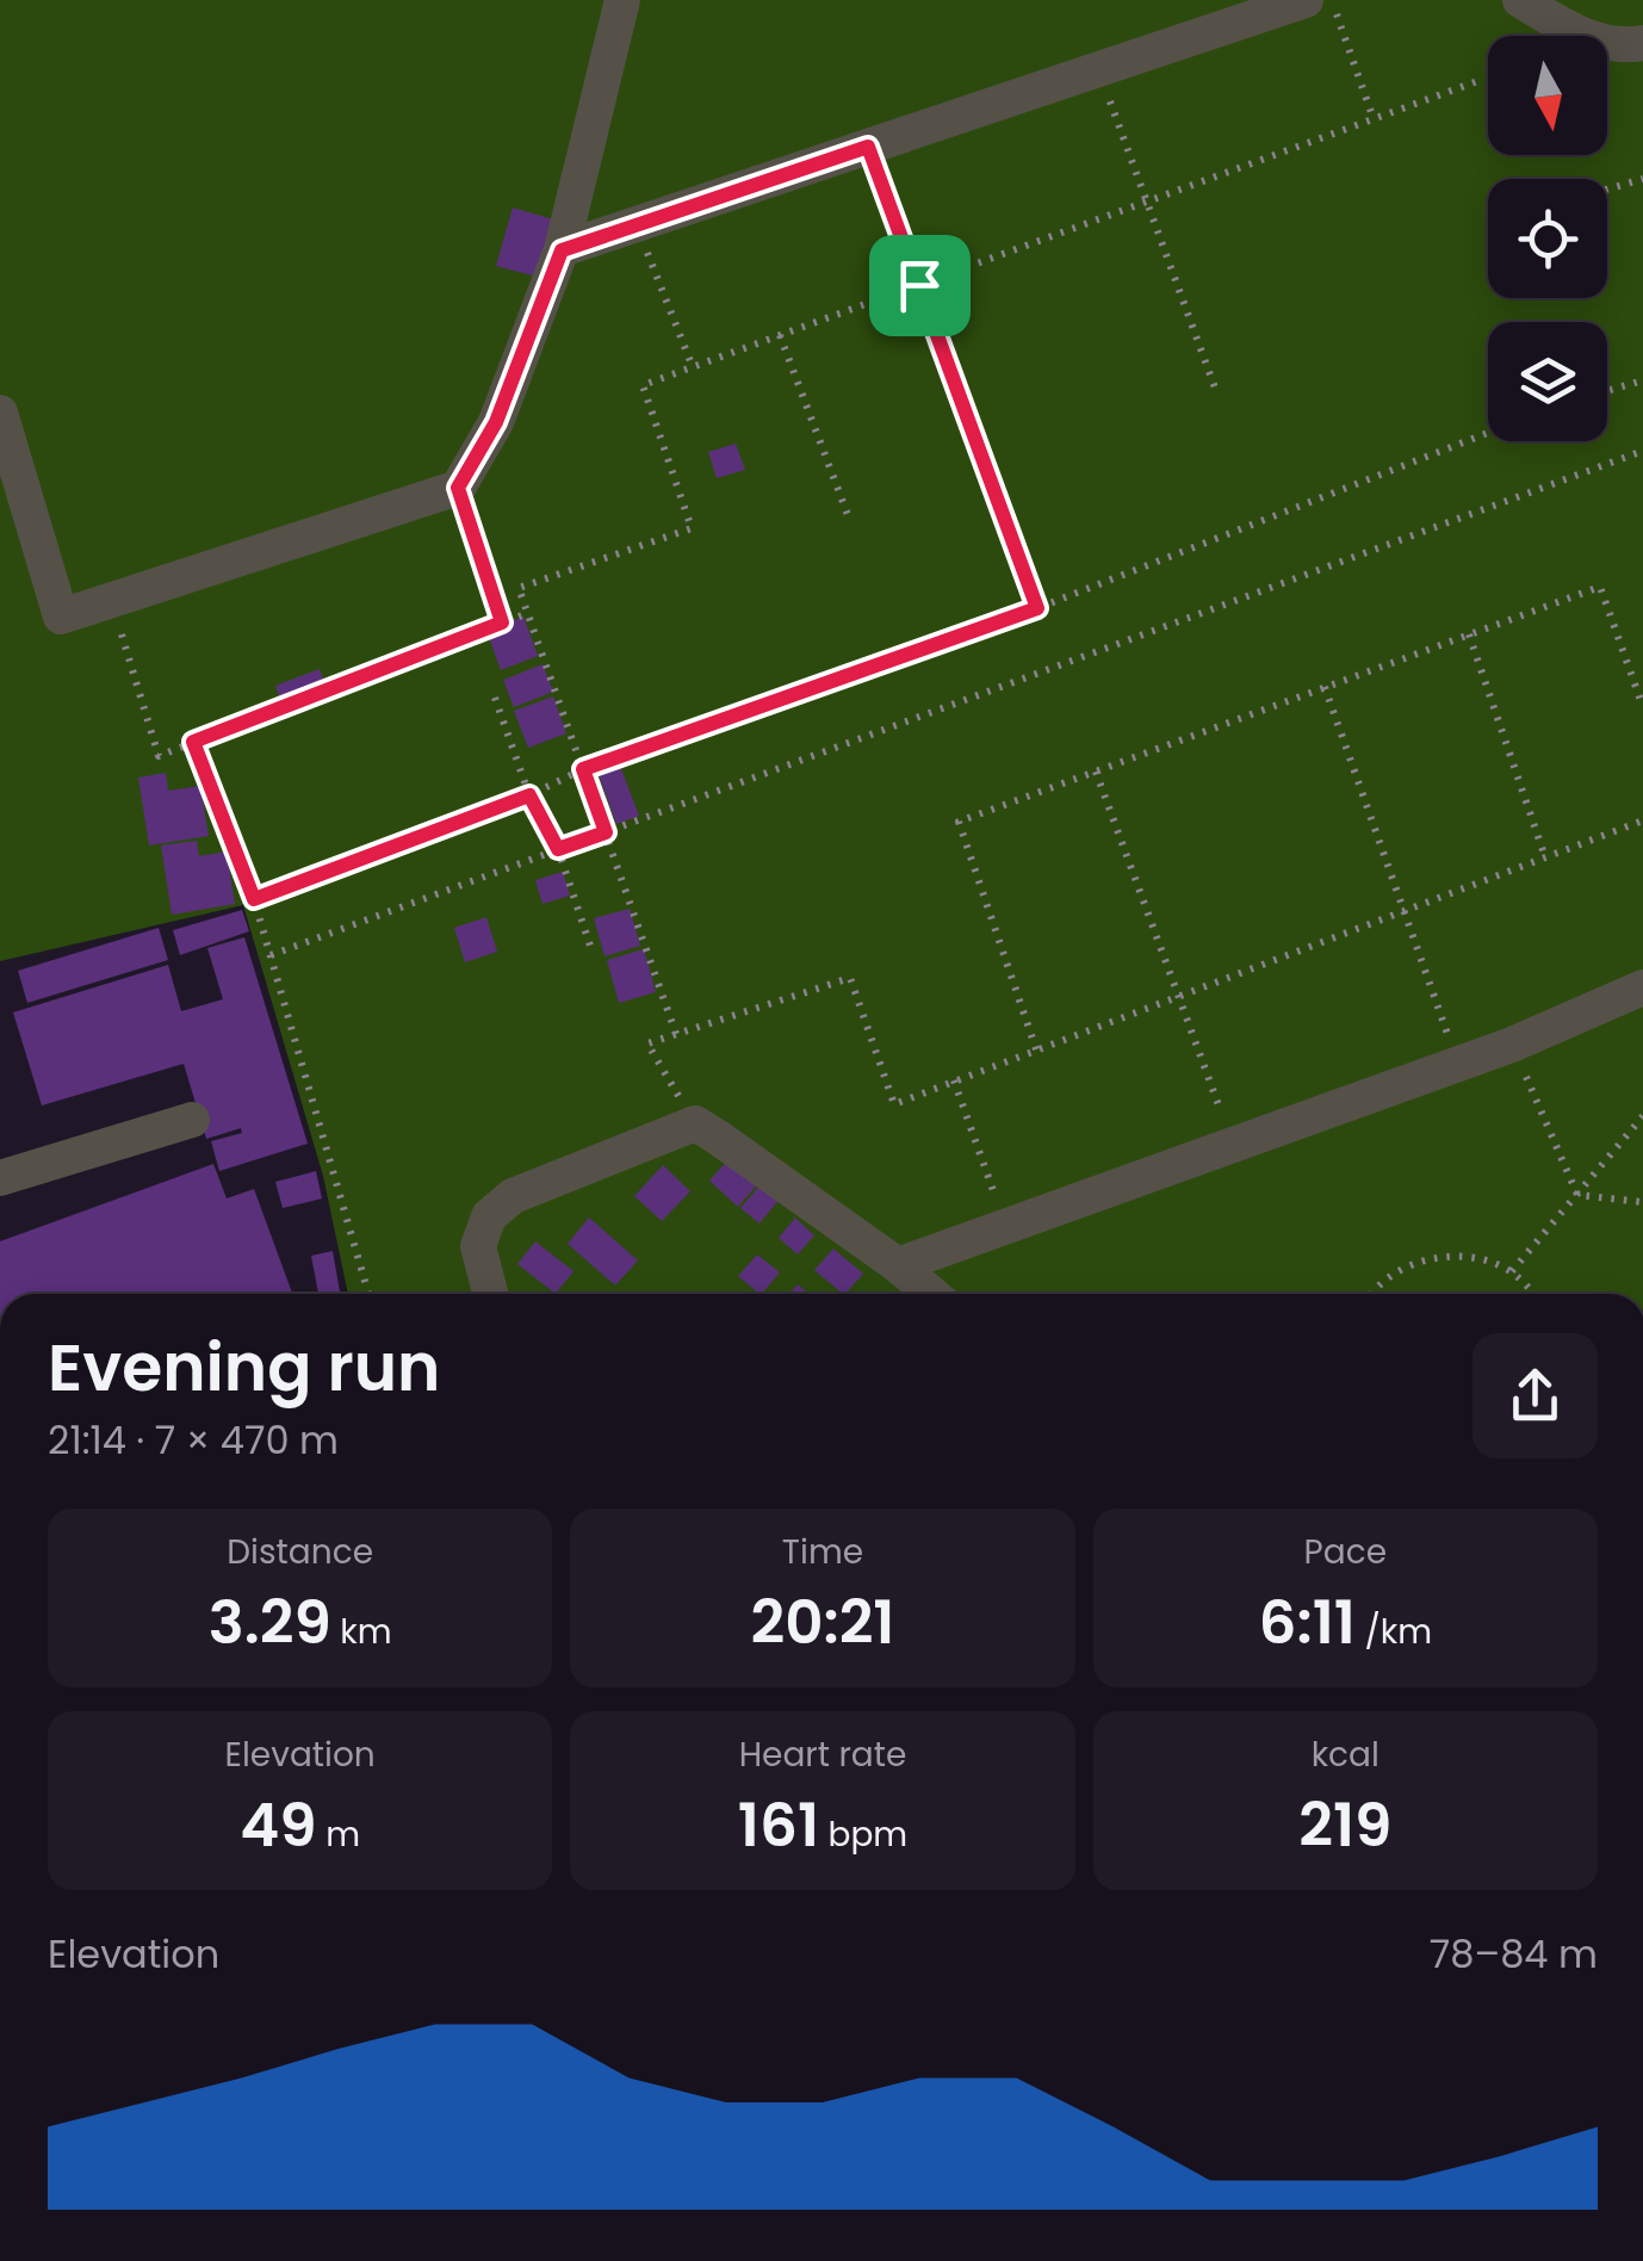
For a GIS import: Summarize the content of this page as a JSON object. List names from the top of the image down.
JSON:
{
  "north": "bottom",
  "page": {
    "heading": ["Evening run", "21:14 · 7 × 470 m"],
    "stats": [
      ["Distance", "3.29 km"],
      ["Time", "20:21"],
      ["Pace", "6:11 /km"],
      ["Elevation", "49 m"],
      ["Heart rate", "161 bpm"],
      ["kcal", "219"]
    ],
    "chart": ["Elevation", "78–84 m"]
  }
}
